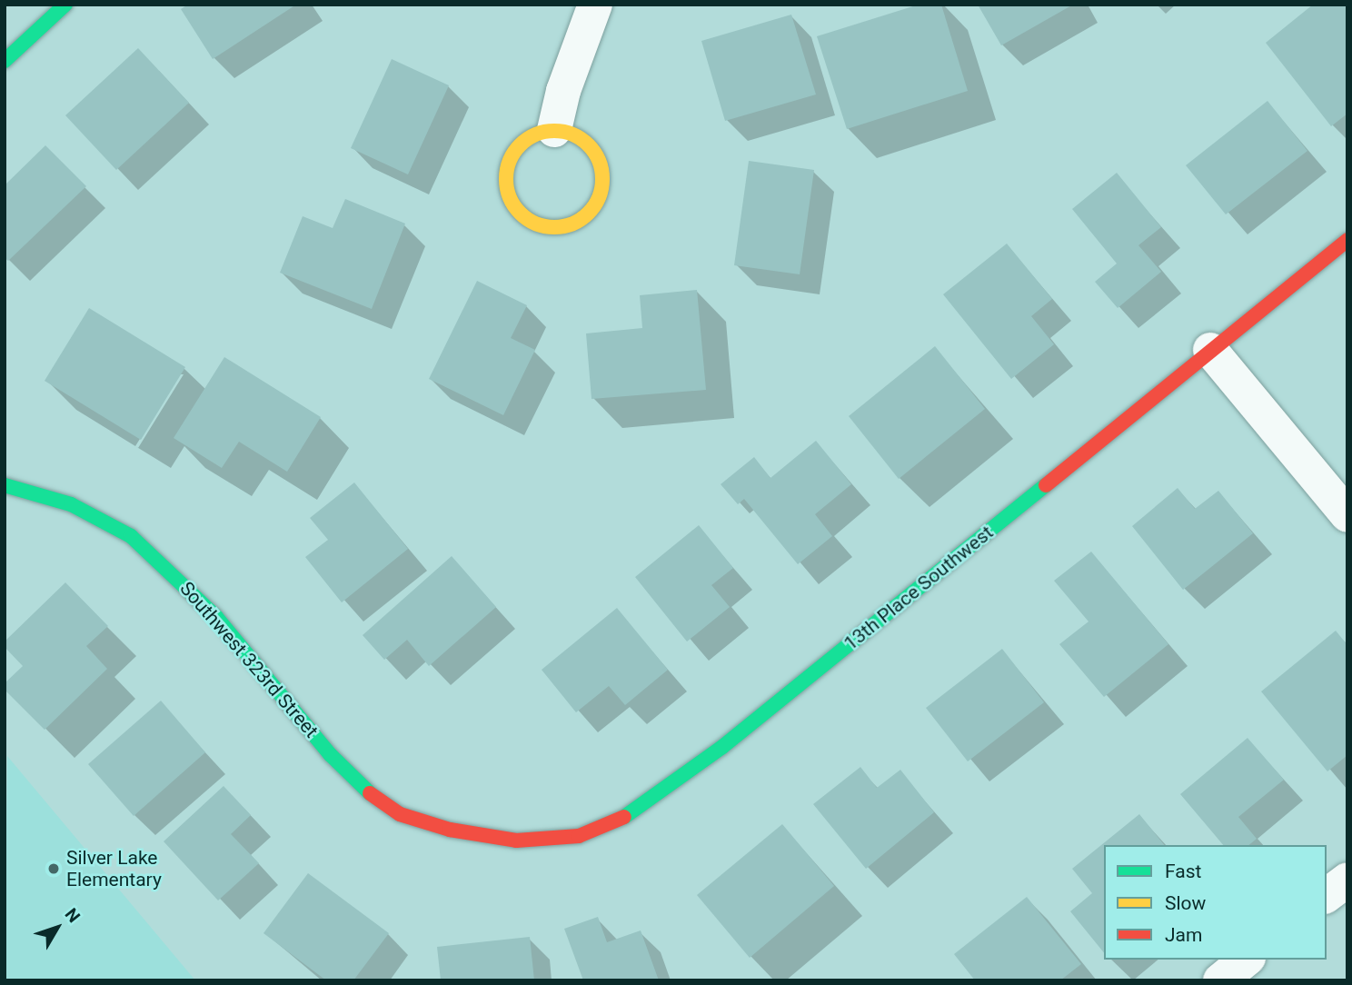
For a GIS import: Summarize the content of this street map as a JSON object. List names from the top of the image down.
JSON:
{
  "streets": {
    "street": ["13th Place Southwest", "Southwest 323rd Street"]
  },
  "crossings": [
    ["13th Place Southwest", "Southwest 323rd Street"]
  ],
  "places": ["Silver Lake Elementary"],
  "legend": ["Fast", "Slow", "Jam"],
  "north": "top right"
}
